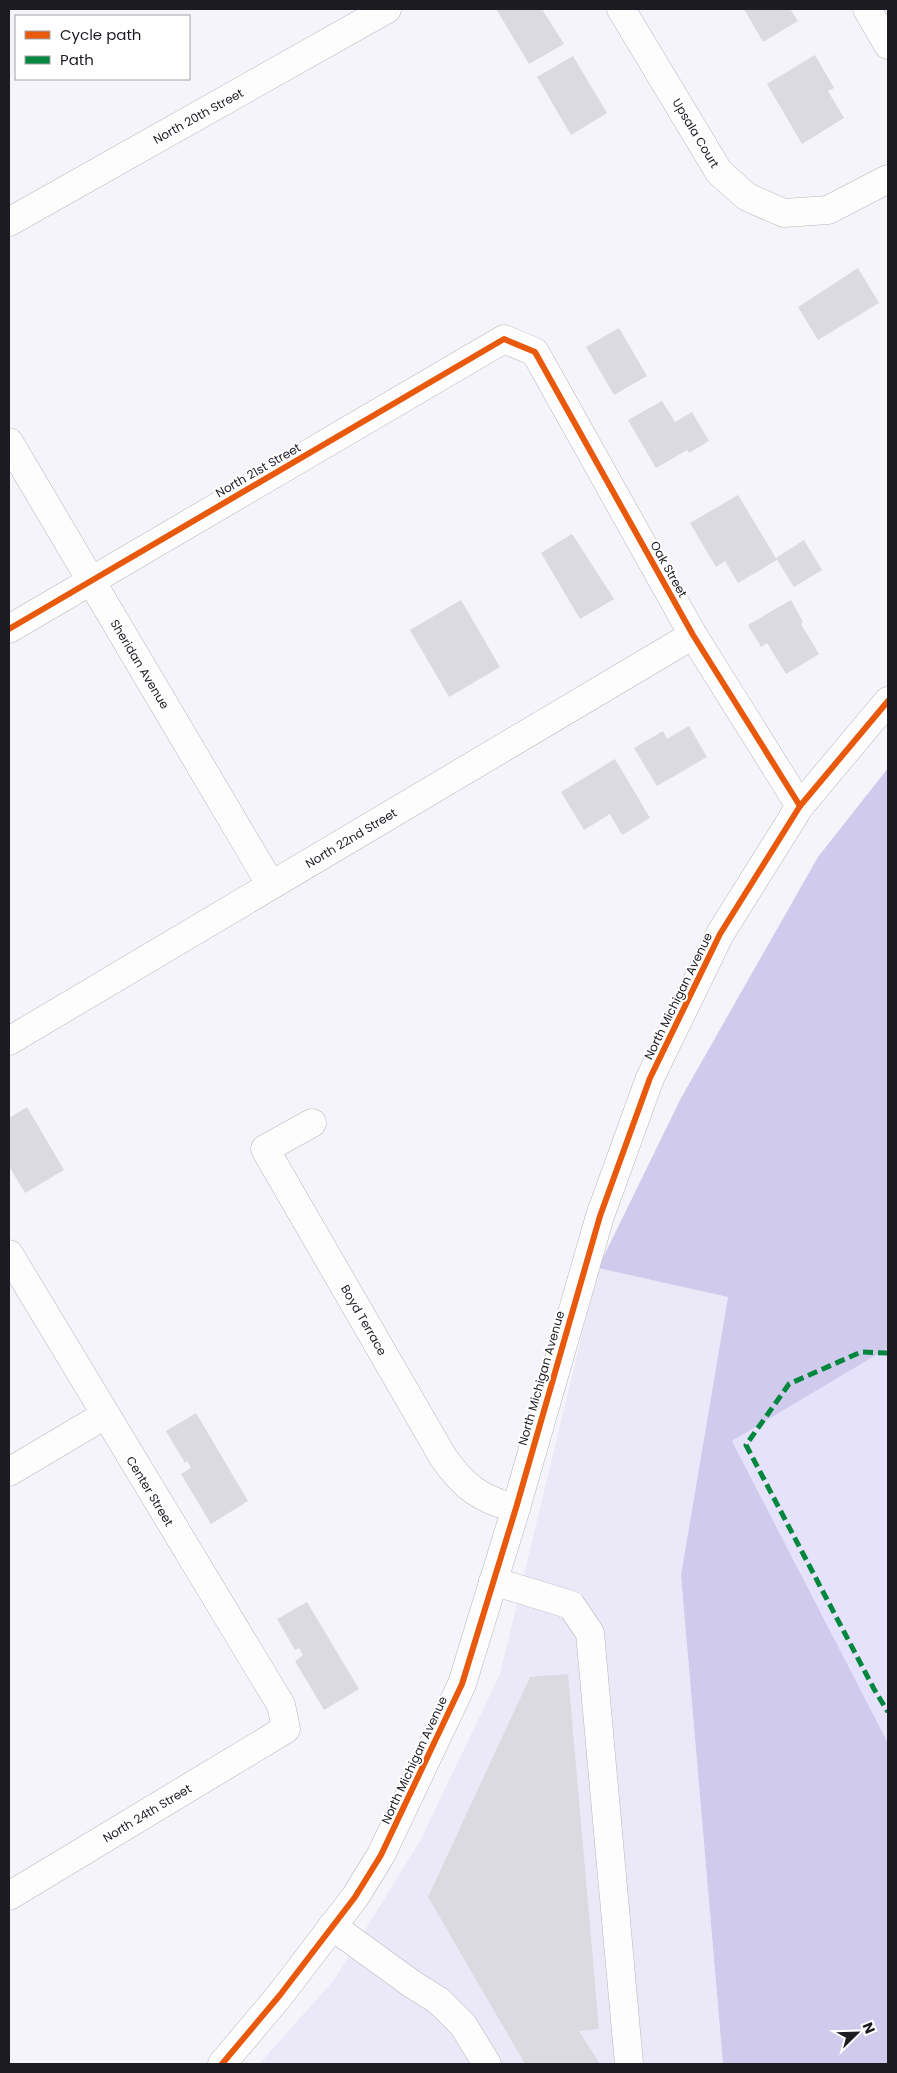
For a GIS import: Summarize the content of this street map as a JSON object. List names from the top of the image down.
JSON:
{
  "streets": {
    "street": [
      "North 20th Street",
      "Upsala Court",
      "North 21st Street",
      "Oak Street",
      "Sheridan Avenue",
      "North 22nd Street",
      "North Michigan Avenue",
      "Boyd Terrace",
      "Center Street",
      "North 24th Street"
    ]
  },
  "crossings": [
    ["North 21st Street", "Oak Street"],
    ["North 21st Street", "Sheridan Avenue"],
    ["Oak Street", "North 22nd Street"],
    ["Oak Street", "North Michigan Avenue"],
    ["Sheridan Avenue", "North 22nd Street"],
    ["North Michigan Avenue", "Boyd Terrace"],
    ["Center Street", "North 24th Street"]
  ],
  "legend": ["Cycle path", "Path"],
  "north": "top right"
}
